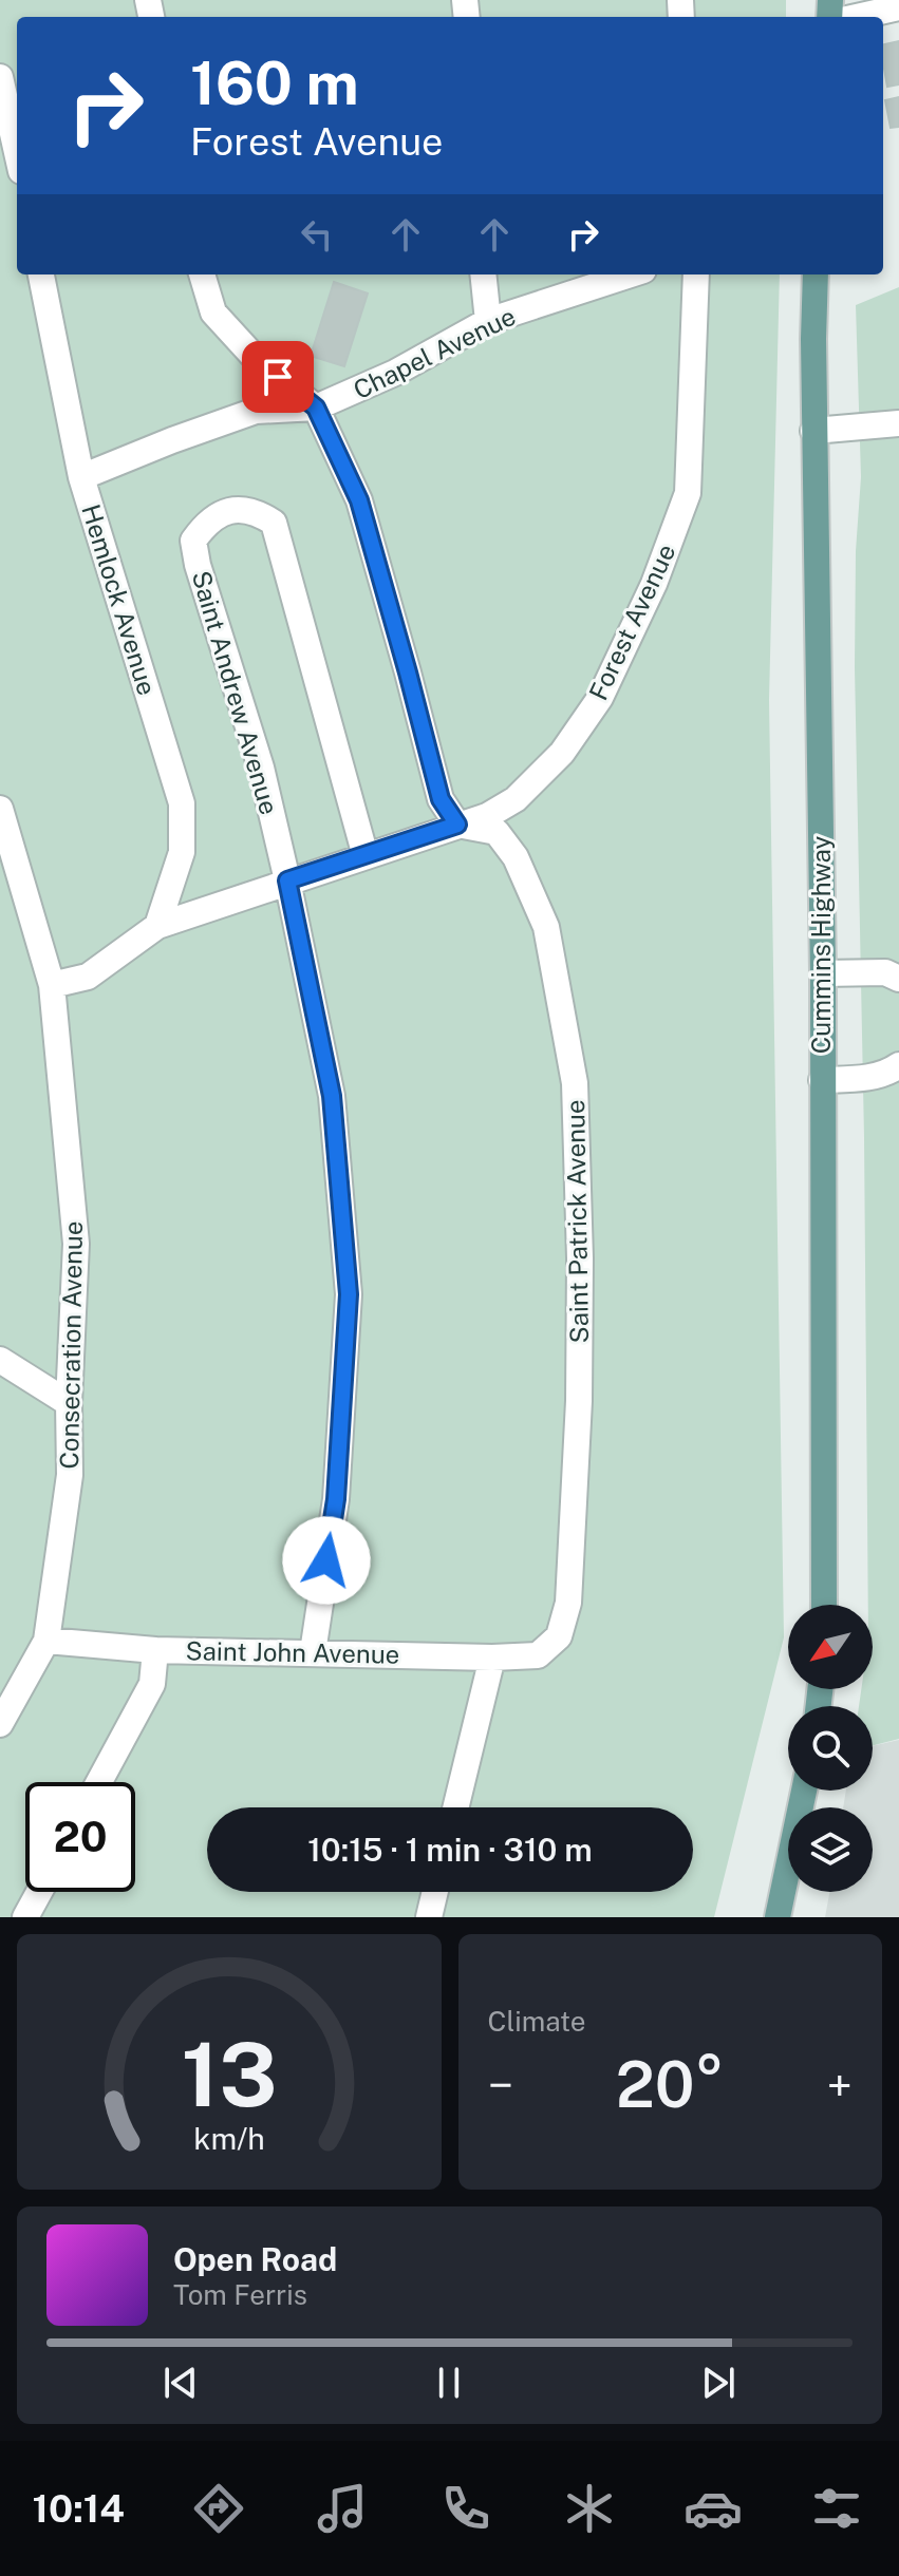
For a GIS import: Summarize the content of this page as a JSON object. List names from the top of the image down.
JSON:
{
  "streets": {
    "main road": ["Cummins Highway"],
    "street": [
      "Chapel Avenue",
      "Hemlock Avenue",
      "Forest Avenue",
      "Saint Andrew Avenue",
      "Saint Patrick Avenue",
      "Consecration Avenue",
      "Saint John Avenue"
    ]
  },
  "crossings": [
    ["Chapel Avenue", "Hemlock Avenue"],
    ["Hemlock Avenue", "Forest Avenue"],
    ["Forest Avenue", "Saint Andrew Avenue"],
    ["Forest Avenue", "Saint Patrick Avenue"],
    ["Forest Avenue", "Consecration Avenue"],
    ["Saint Patrick Avenue", "Saint John Avenue"],
    ["Consecration Avenue", "Saint John Avenue"]
  ],
  "north": "bottom left",
  "page": {
    "turn": ["160 m", "Forest Avenue"],
    "limit": "20",
    "trip": "10:15 · 1 min · 310 m",
    "tile": "Climate",
    "heat": ["−", "20°", "+"],
    "song": ["Open Road", "Tom Ferris"],
    "tabs": "10:14",
    "gauge": ["13", "km/h"]
  }
}
